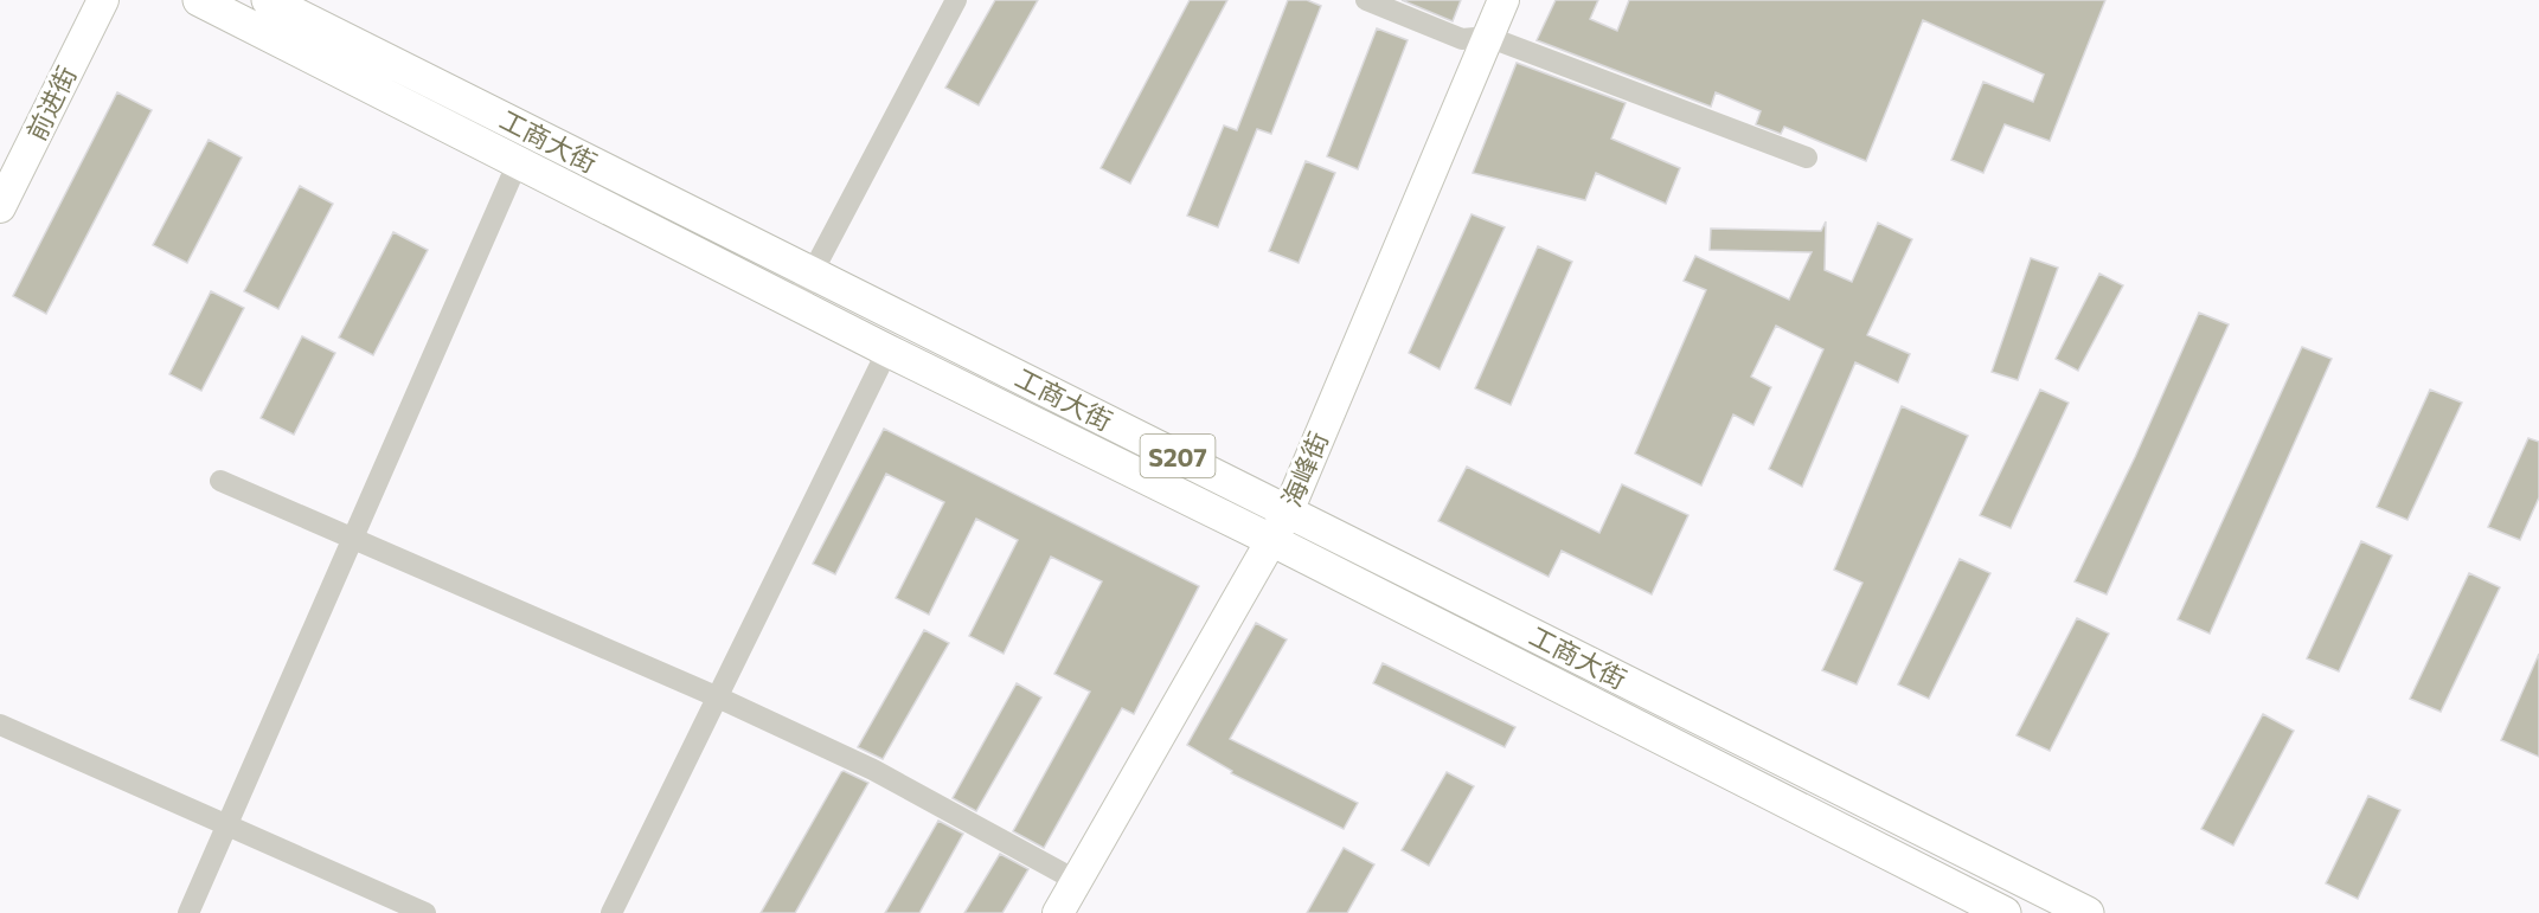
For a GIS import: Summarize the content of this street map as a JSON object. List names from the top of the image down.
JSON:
{
  "streets": {
    "main road": ["工商大街", "S207"],
    "street": ["前进街", "海峰街"]
  },
  "crossings": [
    ["工商大街", "海峰街"]
  ]
}
